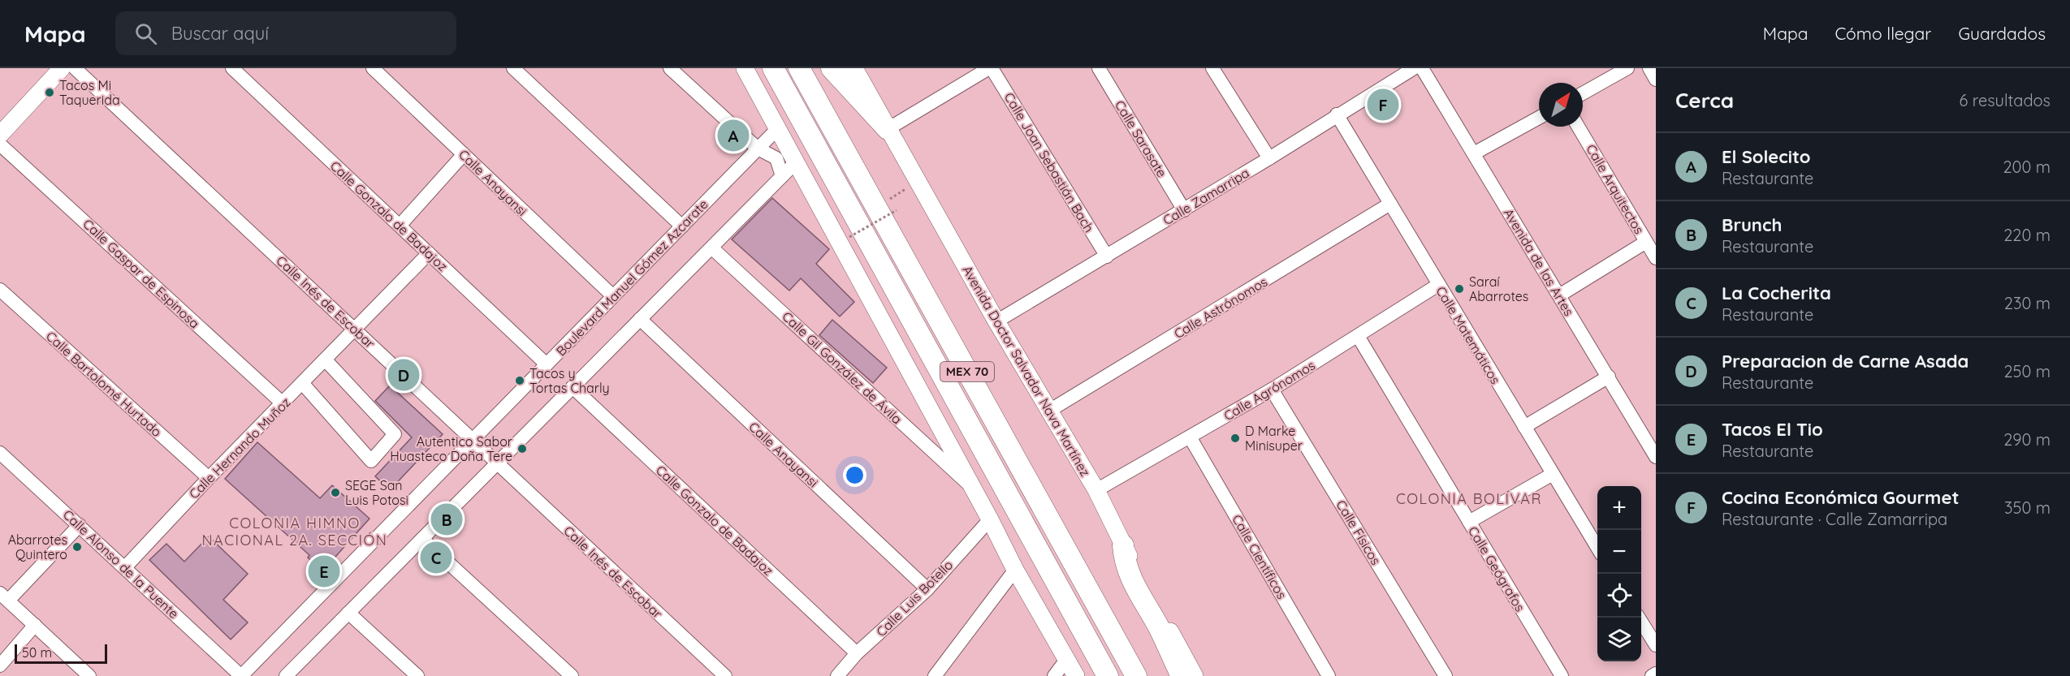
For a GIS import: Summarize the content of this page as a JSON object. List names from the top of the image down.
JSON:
{
  "streets": {
    "highway": ["MEX 70"],
    "main road": ["Avenida Doctor Salvador Nava Martínez"],
    "street": [
      "Calle Sarasate",
      "Calle Joan Sebastián Bach",
      "Calle Anayansi",
      "Calle Arquitectos",
      "Calle Zamarripa",
      "Calle Gonzalo de Badajoz",
      "Avenida de las Artes",
      "Calle Gaspar de Espinosa",
      "Boulevard Manuel Gómez Azcarate",
      "Calle Inés de Escobar",
      "Calle Astrónomos",
      "Calle Matemáticos",
      "Calle Gil González de Ávila",
      "Calle Bartolomé Hurtado",
      "Calle Agrónomos",
      "Calle Hernando Muñoz",
      "Calle Físicos",
      "Calle Científicos",
      "Calle Alonso de la Puente",
      "Calle Geógrafos",
      "Calle Luis Botello"
    ]
  },
  "crossings": [
    ["Calle Sarasate", "Calle Zamarripa"],
    ["Calle Joan Sebastián Bach", "Calle Zamarripa"],
    ["Calle Anayansi", "Boulevard Manuel Gómez Azcarate"],
    ["Calle Anayansi", "Calle Luis Botello"],
    ["Calle Zamarripa", "Calle Matemáticos"],
    ["Calle Zamarripa", "Avenida Doctor Salvador Nava Martínez"],
    ["Calle Gonzalo de Badajoz", "Boulevard Manuel Gómez Azcarate"],
    ["Calle Gonzalo de Badajoz", "Calle Hernando Muñoz"],
    ["Calle Gonzalo de Badajoz", "Calle Luis Botello"],
    ["Calle Gaspar de Espinosa", "Calle Hernando Muñoz"],
    ["Boulevard Manuel Gómez Azcarate", "Calle Inés de Escobar"],
    ["Boulevard Manuel Gómez Azcarate", "Calle Alonso de la Puente"],
    ["Calle Inés de Escobar", "Calle Hernando Muñoz"],
    ["Calle Astrónomos", "Calle Matemáticos"],
    ["Calle Astrónomos", "Avenida Doctor Salvador Nava Martínez"],
    ["Calle Matemáticos", "Calle Agrónomos"],
    ["Avenida Doctor Salvador Nava Martínez", "Calle Agrónomos"],
    ["Calle Bartolomé Hurtado", "Calle Hernando Muñoz"],
    ["Calle Agrónomos", "Calle Físicos"],
    ["Calle Agrónomos", "Calle Científicos"],
    ["Calle Agrónomos", "Calle Geógrafos"],
    ["Calle Hernando Muñoz", "Calle Alonso de la Puente"]
  ],
  "districts": ["COLONIA BOLÍVAR", "COLONIA HIMNO NACIONAL 2A. SECCIÓN"],
  "places": [
    "Tacos Mi Taquerida",
    "Saraí Abarrotes",
    "Tacos y Tortas Charly",
    "D Marke Minisuper",
    "Autentico Sabor Huasteco Doña Tere",
    "SEGE San Luis Potosi",
    "Abarrotes Quintero"
  ],
  "scale_bar": "50 m",
  "north": "top right",
  "page": {
    "header": "Mapa",
    "search": "Buscar aquí",
    "nav": ["Mapa", "Cómo llegar", "Guardados"],
    "heading": ["Cerca", "6 resultados"],
    "pins": [
      "F",
      "A",
      "D",
      "B",
      "C",
      "E"
    ],
    "list": [
      {
        "mark": "A",
        "name": "El Solecito",
        "note": "Restaurante",
        "value": "200 m"
      },
      {
        "mark": "B",
        "name": "Brunch",
        "note": "Restaurante",
        "value": "220 m"
      },
      {
        "mark": "C",
        "name": "La Cocherita",
        "note": "Restaurante",
        "value": "230 m"
      },
      {
        "mark": "D",
        "name": "Preparacion de Carne Asada",
        "note": "Restaurante",
        "value": "250 m"
      },
      {
        "mark": "E",
        "name": "Tacos El Tio",
        "note": "Restaurante",
        "value": "290 m"
      },
      {
        "mark": "F",
        "name": "Cocina Económica Gourmet",
        "note": "Restaurante · Calle Zamarripa",
        "value": "350 m"
      }
    ],
    "map_buttons": ["+", "−"],
    "scale": "50 m"
  }
}
